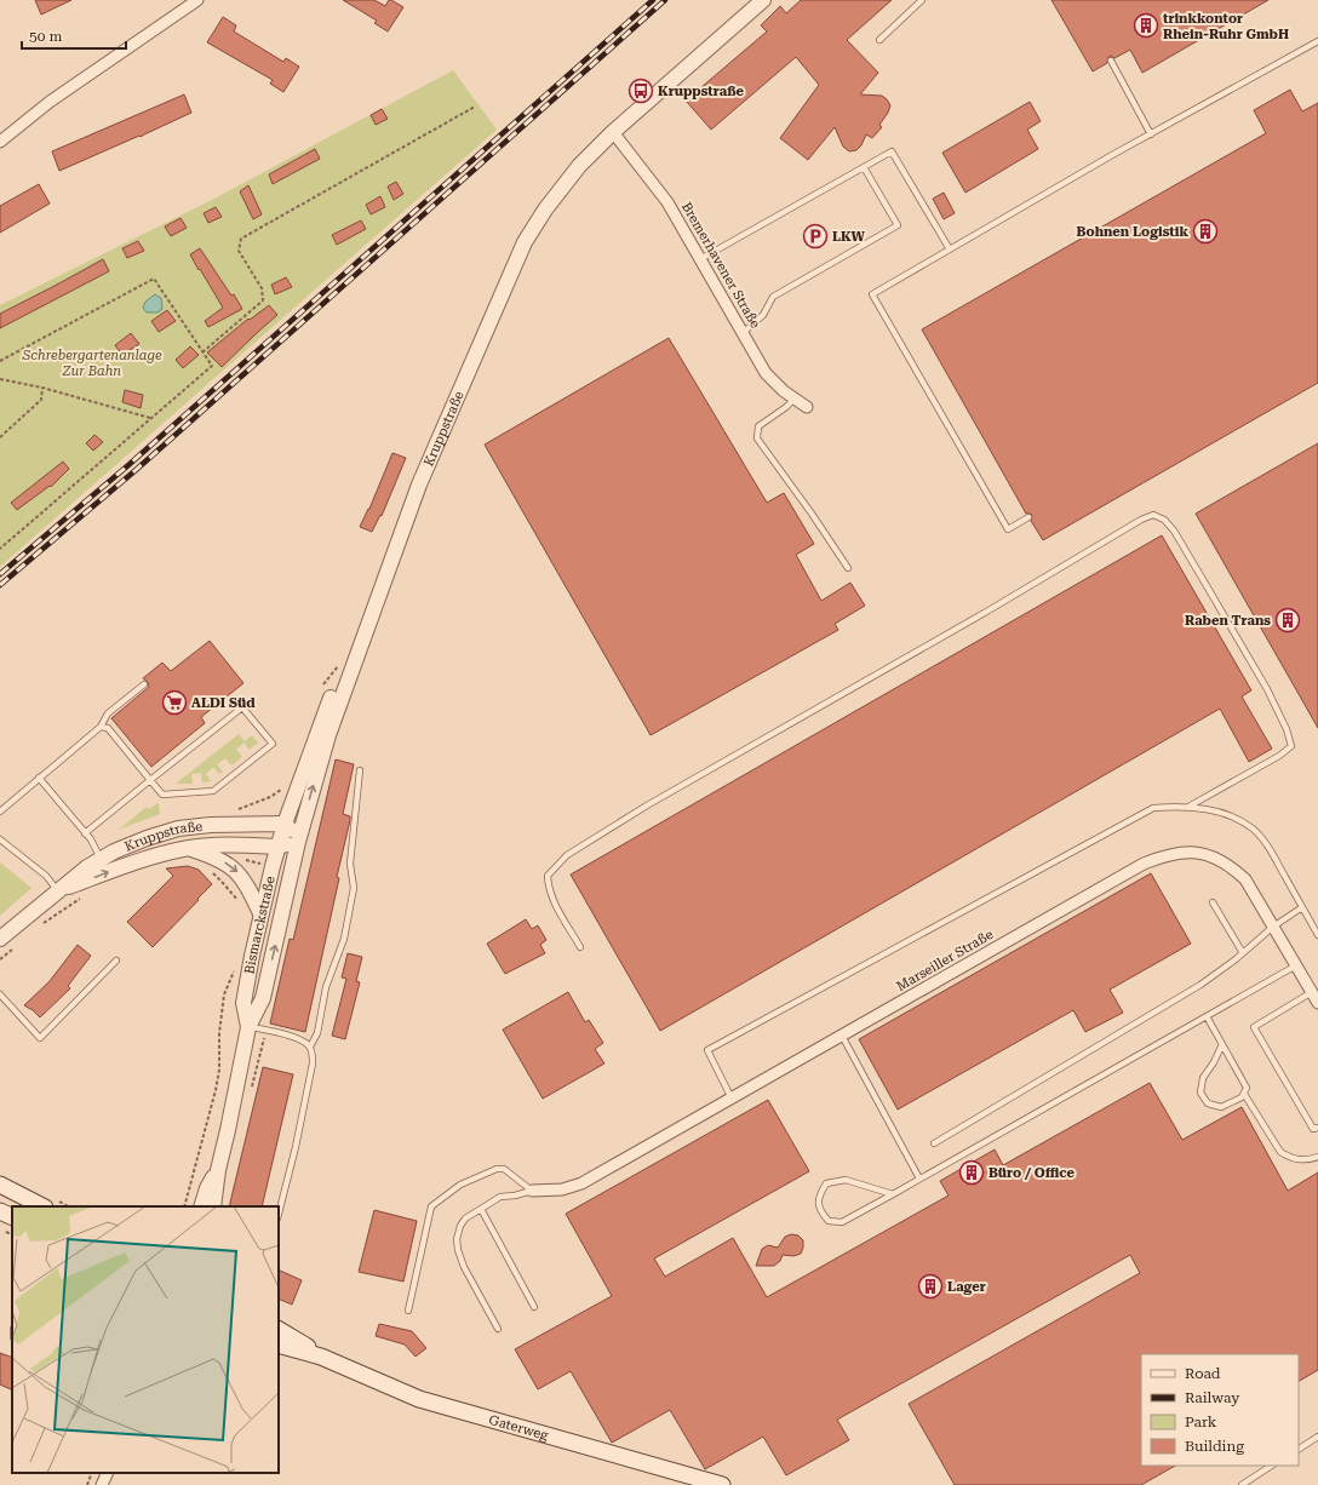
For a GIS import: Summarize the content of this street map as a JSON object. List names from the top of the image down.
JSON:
{
  "streets": {
    "main road": ["Gaterweg"],
    "street": [
      "Bremerhavener Straße",
      "Kruppstraße",
      "Bismarckstraße",
      "Marseiller Straße"
    ]
  },
  "crossings": [
    ["Bremerhavener Straße", "Kruppstraße"],
    ["Kruppstraße", "Bismarckstraße"]
  ],
  "parks": ["Schrebergartenanlage Zur Bahn"],
  "places": {
    "building": [
      "trinkkontor Rhein-Ruhr GmbH",
      "Bohnen Logistik",
      "Raben Trans",
      "Büro / Office",
      "Lager"
    ],
    "bus stop": ["Kruppstraße"],
    "parking": ["LKW"],
    "supermarket": ["ALDI Süd"]
  },
  "legend": [
    "Road",
    "Railway",
    "Park",
    "Building"
  ],
  "scale_bar": "50 m"
}
